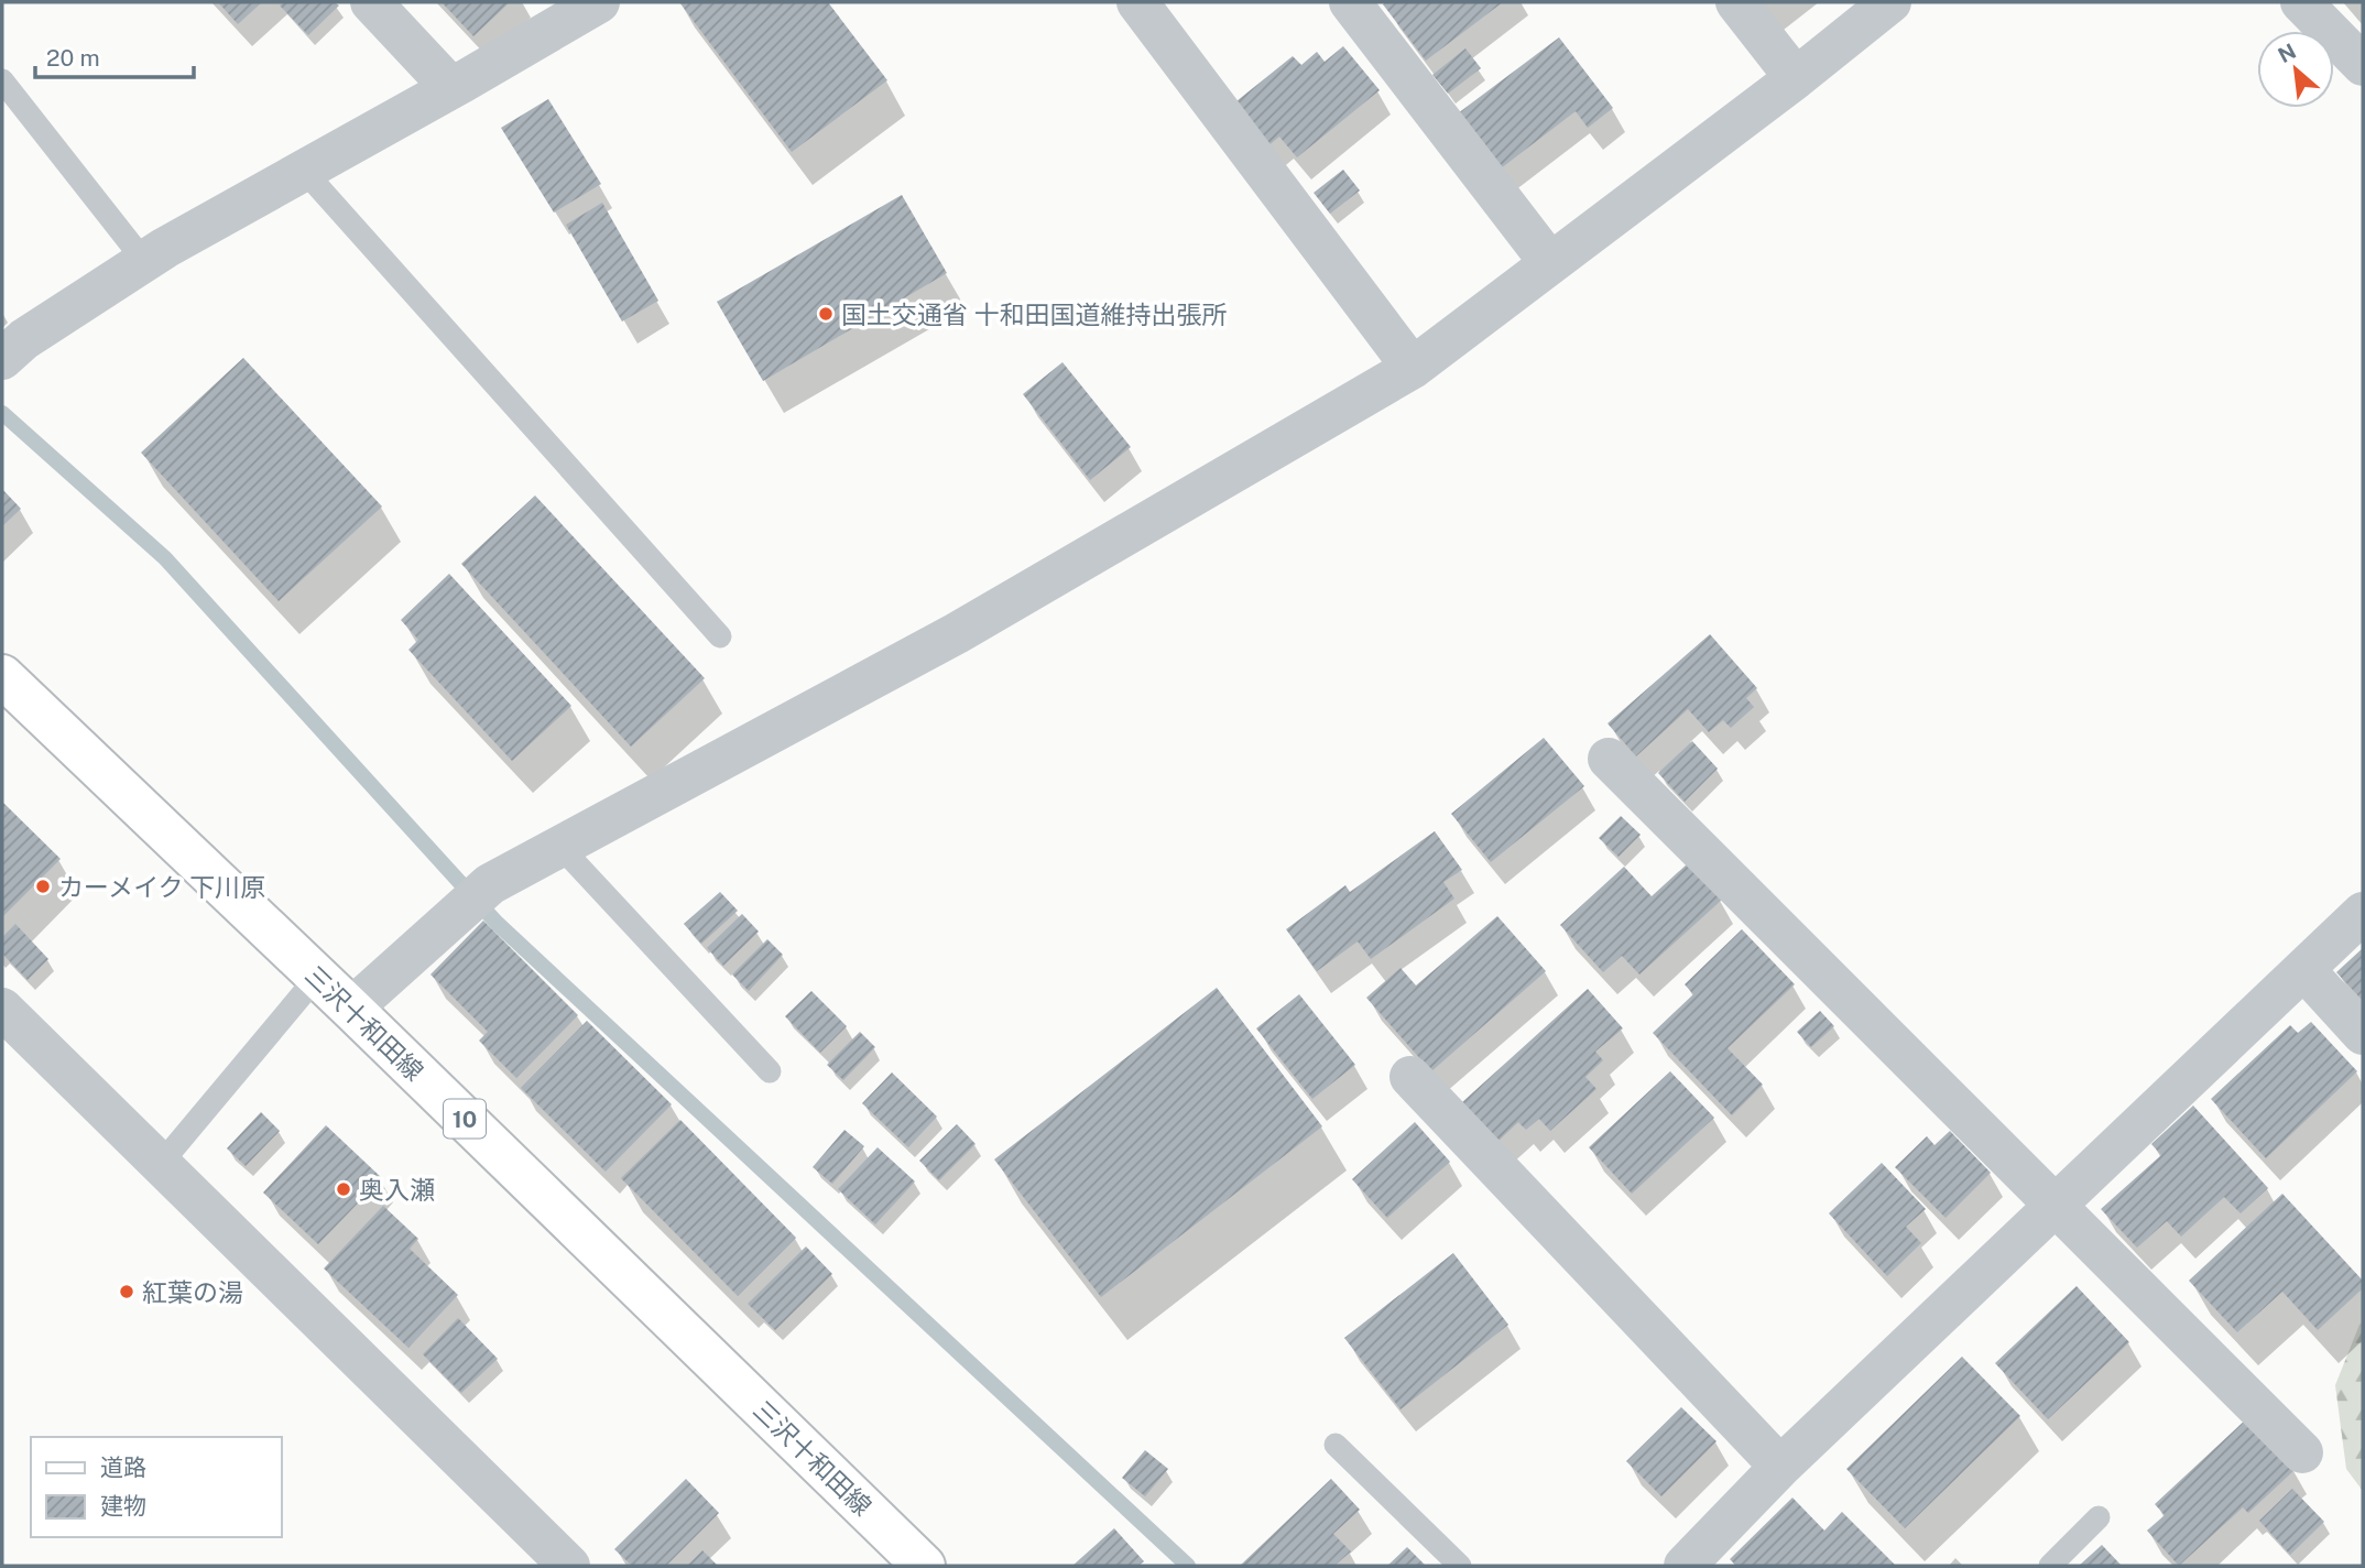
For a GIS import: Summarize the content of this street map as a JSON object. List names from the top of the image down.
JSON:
{
  "streets": {
    "main road": ["三沢十和田線", "10"]
  },
  "places": [
    "国土交通省 十和田国道維持出張所",
    "カーメイク 下川原",
    "奥入瀬",
    "紅葉の湯"
  ],
  "legend": ["道路", "建物"],
  "scale_bar": "20 m",
  "north": "top left"
}
